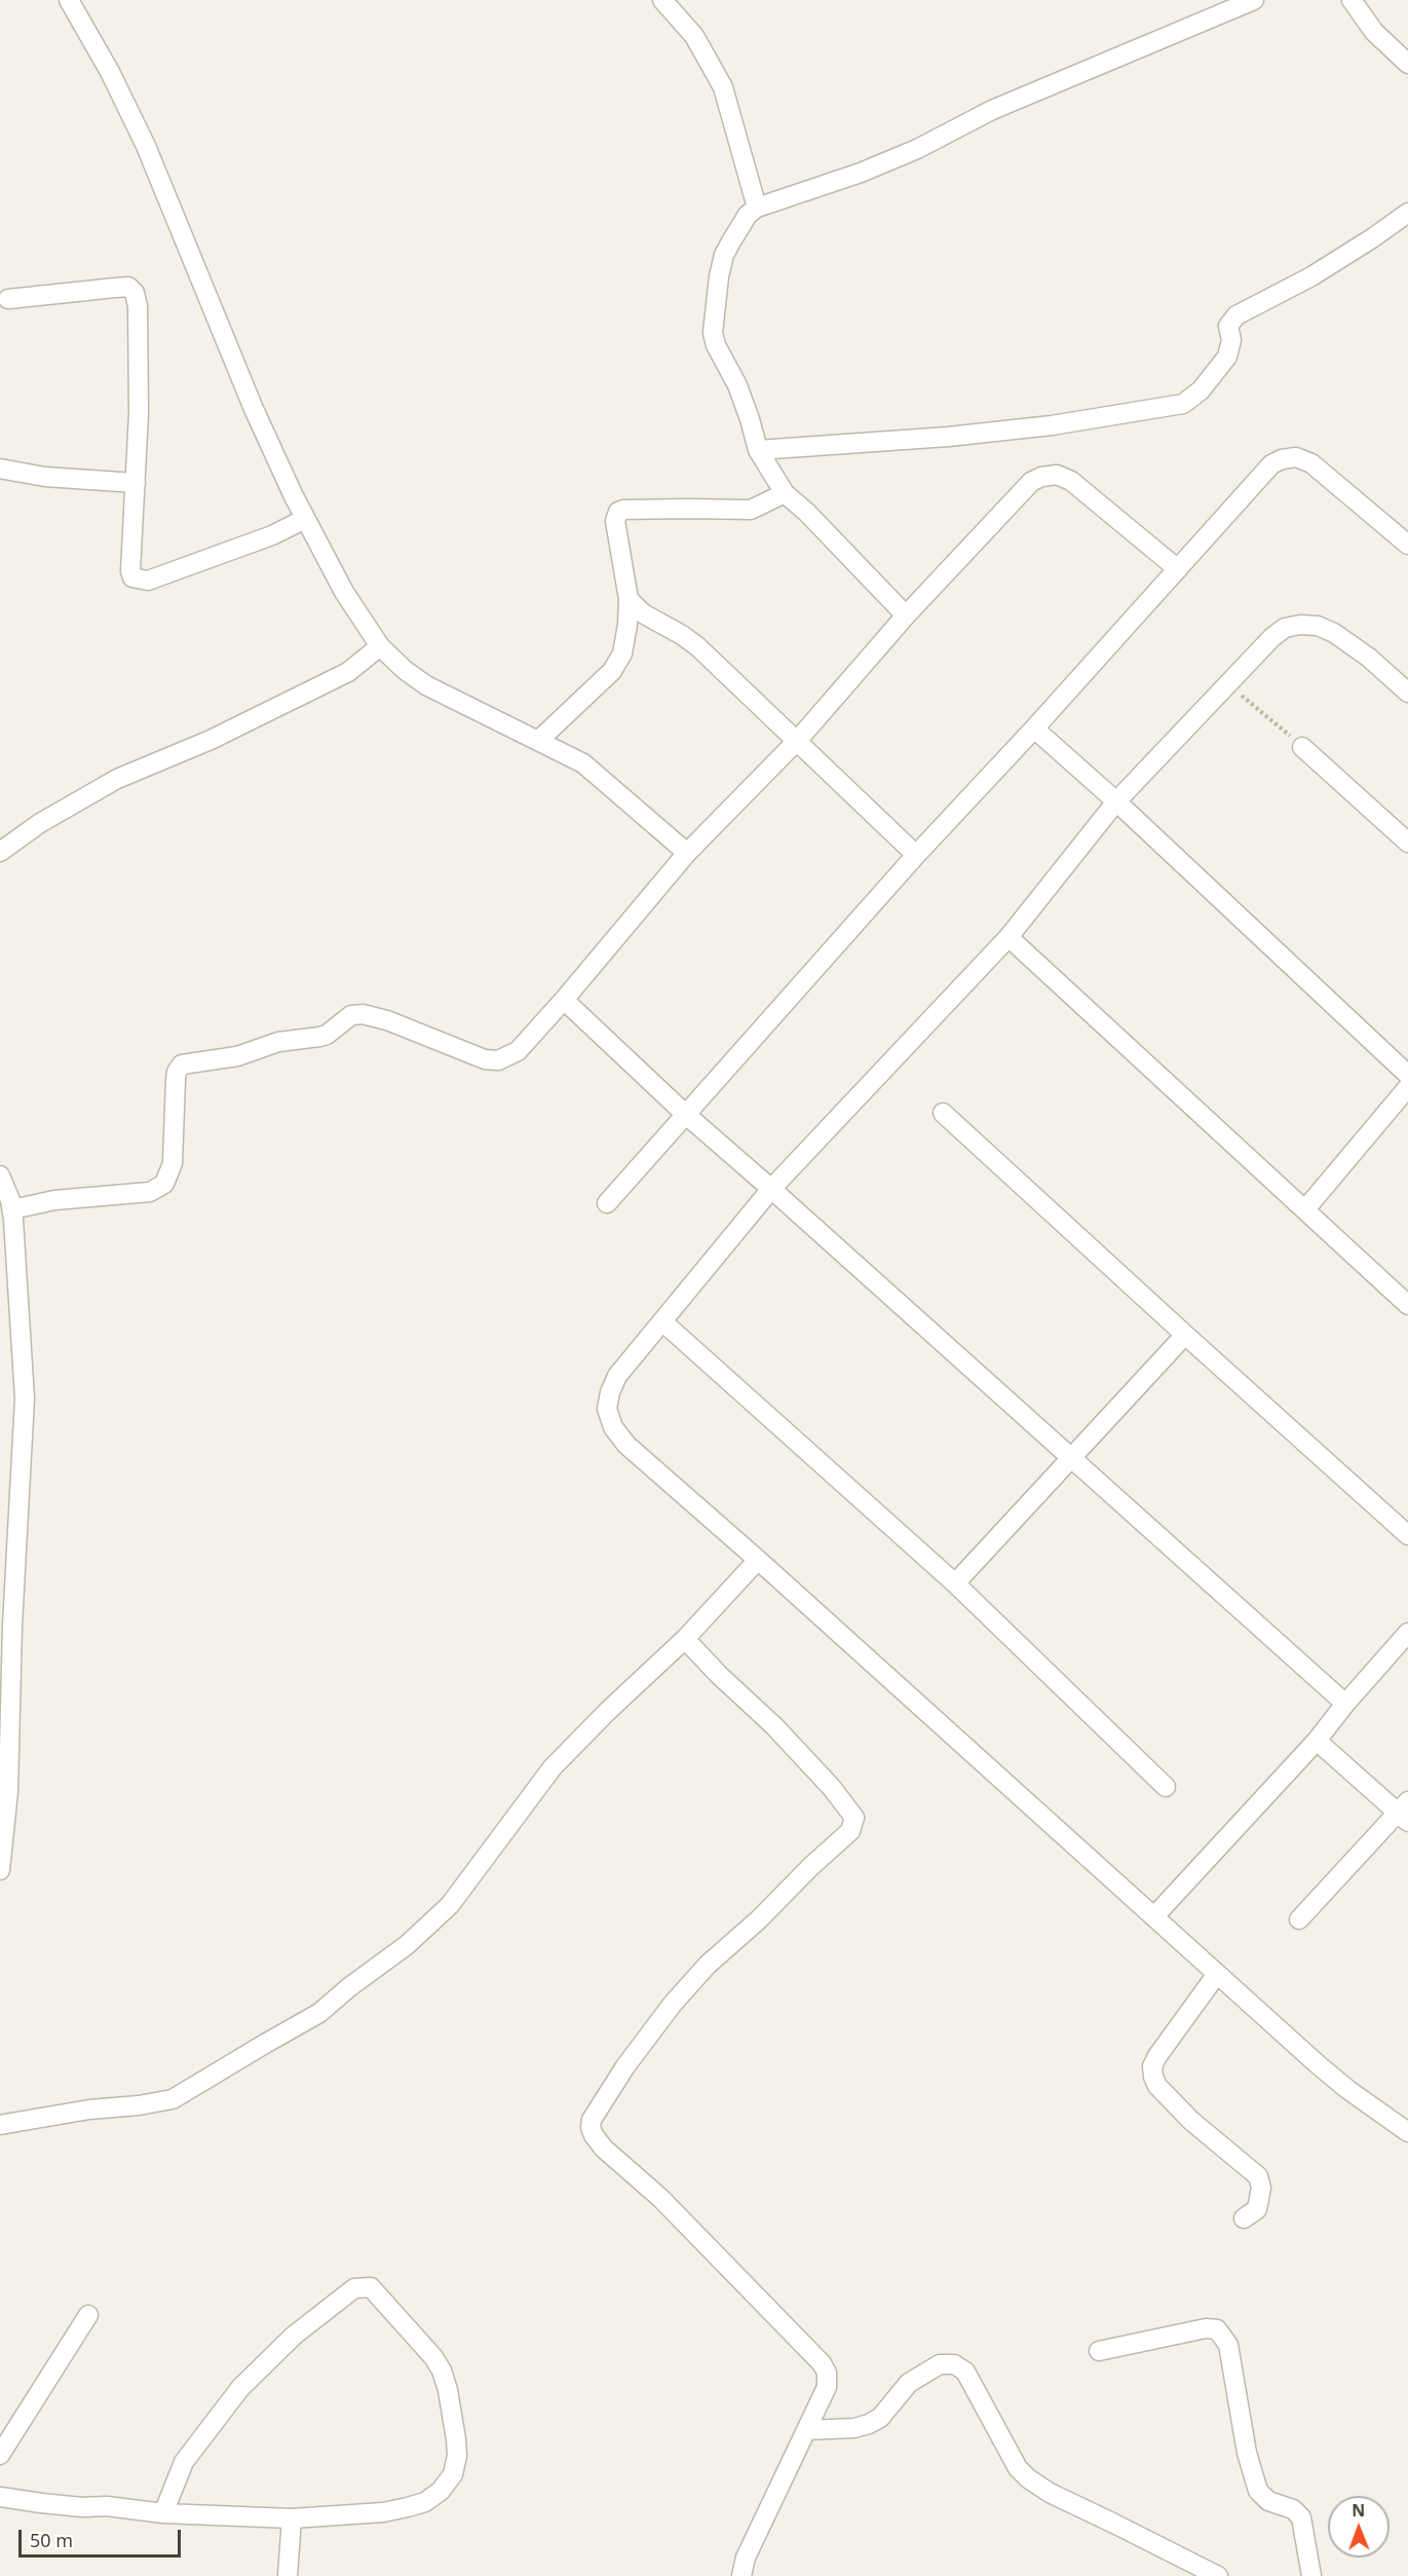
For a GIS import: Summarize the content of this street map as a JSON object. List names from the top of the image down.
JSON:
{
  "scale_bar": "50 m",
  "north": "top"
}
